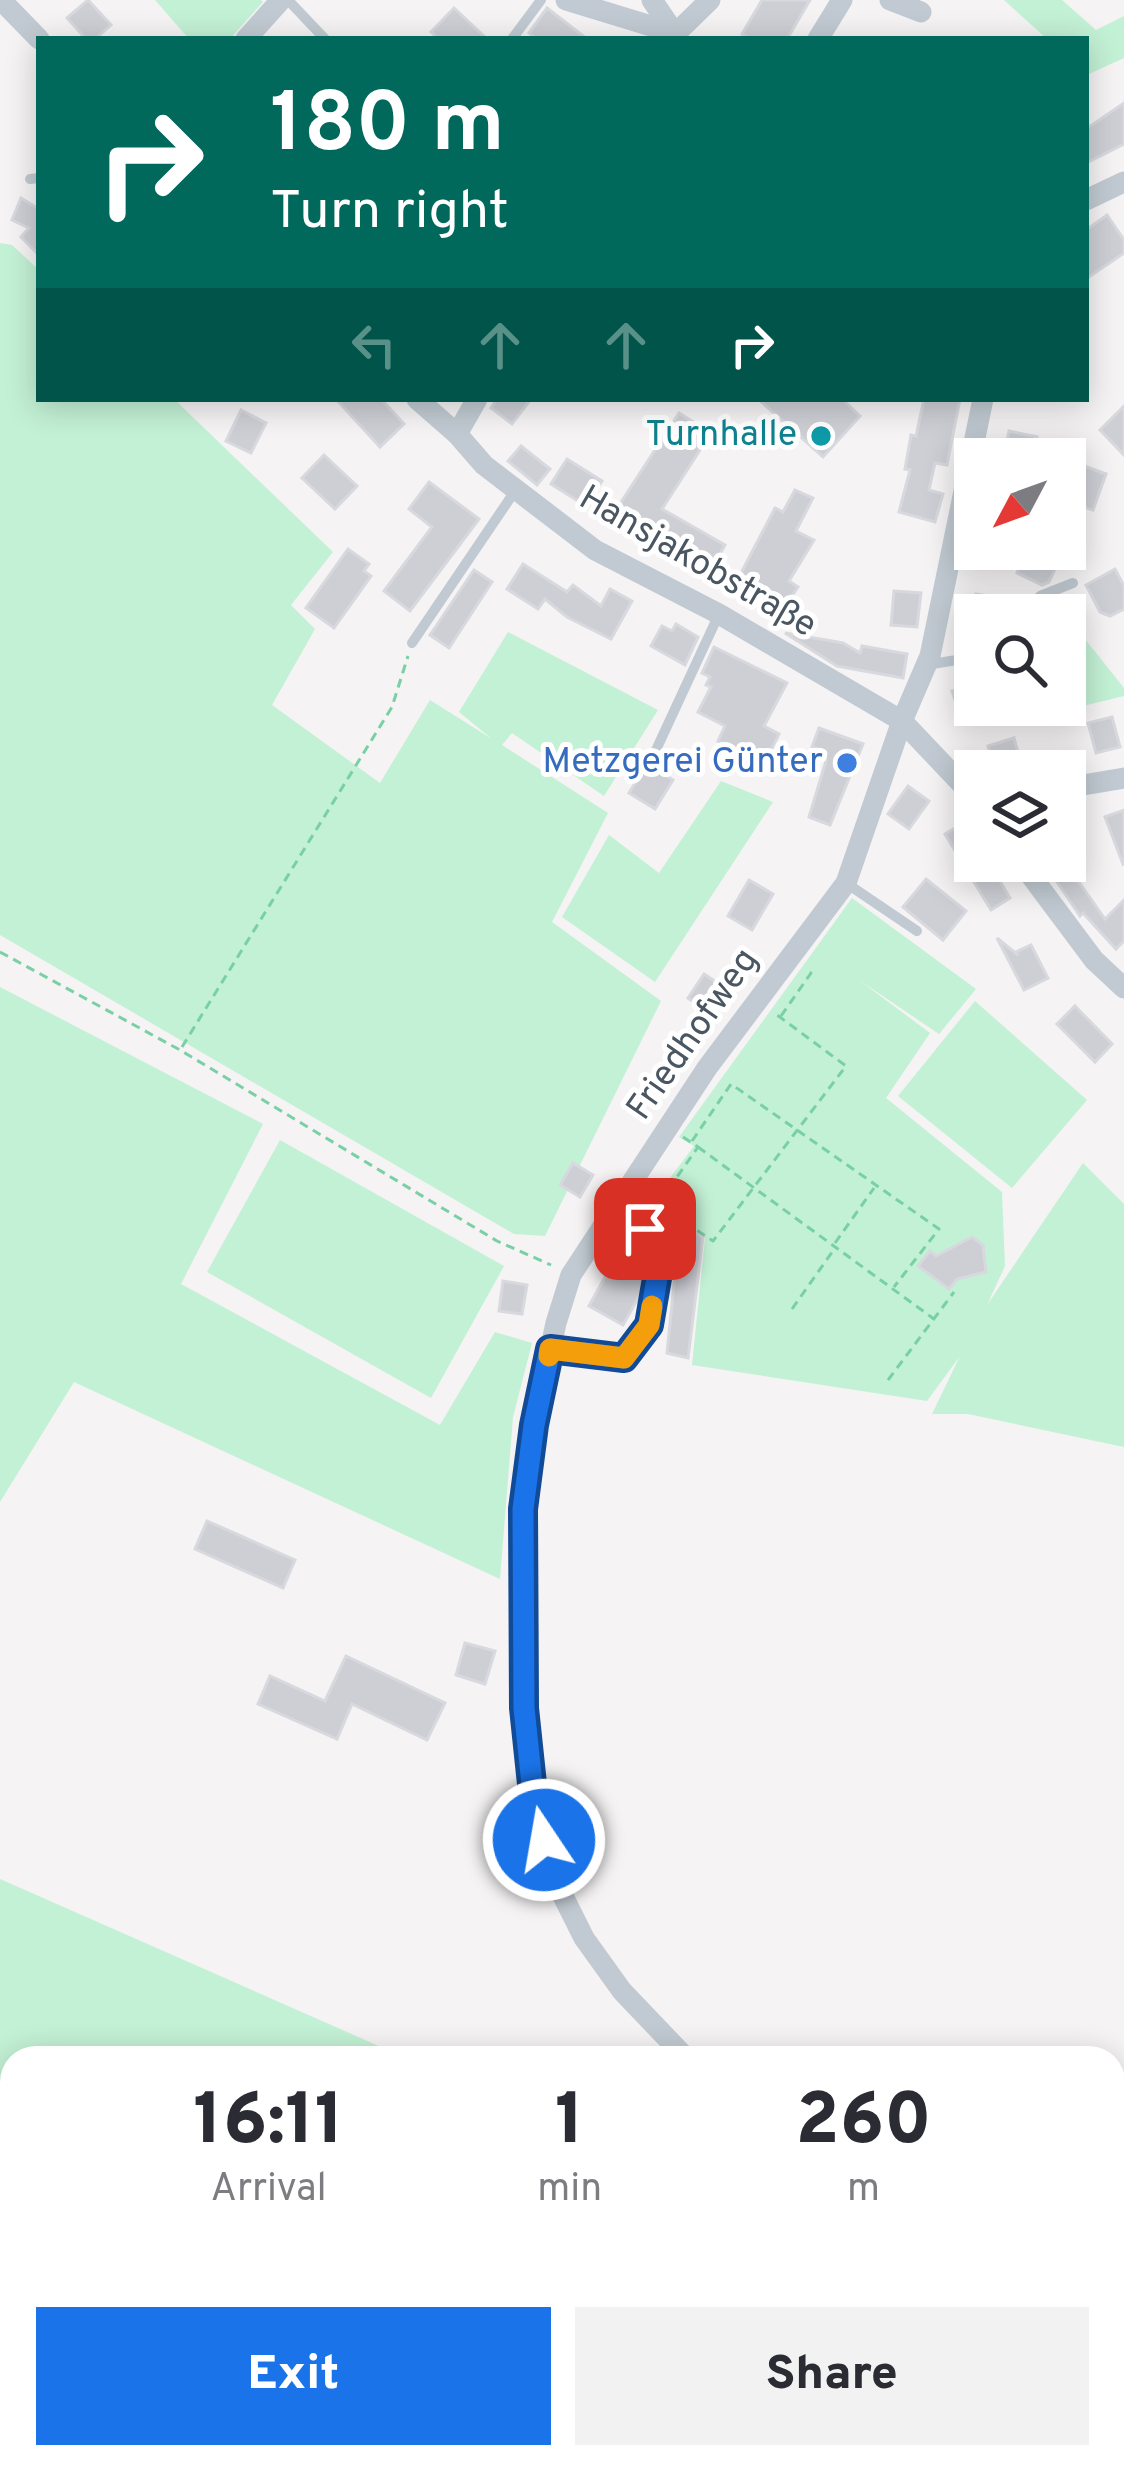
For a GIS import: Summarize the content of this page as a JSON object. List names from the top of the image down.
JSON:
{
  "streets": {
    "street": ["Hansjakobstraße", "Friedhofweg"]
  },
  "crossings": [
    ["Hansjakobstraße", "Friedhofweg"]
  ],
  "places": ["Turnhalle", "Metzgerei Günter"],
  "north": "bottom left",
  "page": {
    "turn": ["180 m", "Turn right"],
    "eta": [
      "16:11",
      "Arrival",
      "1",
      "min",
      "260",
      "m"
    ],
    "buttons": ["Exit", "Share"]
  }
}
